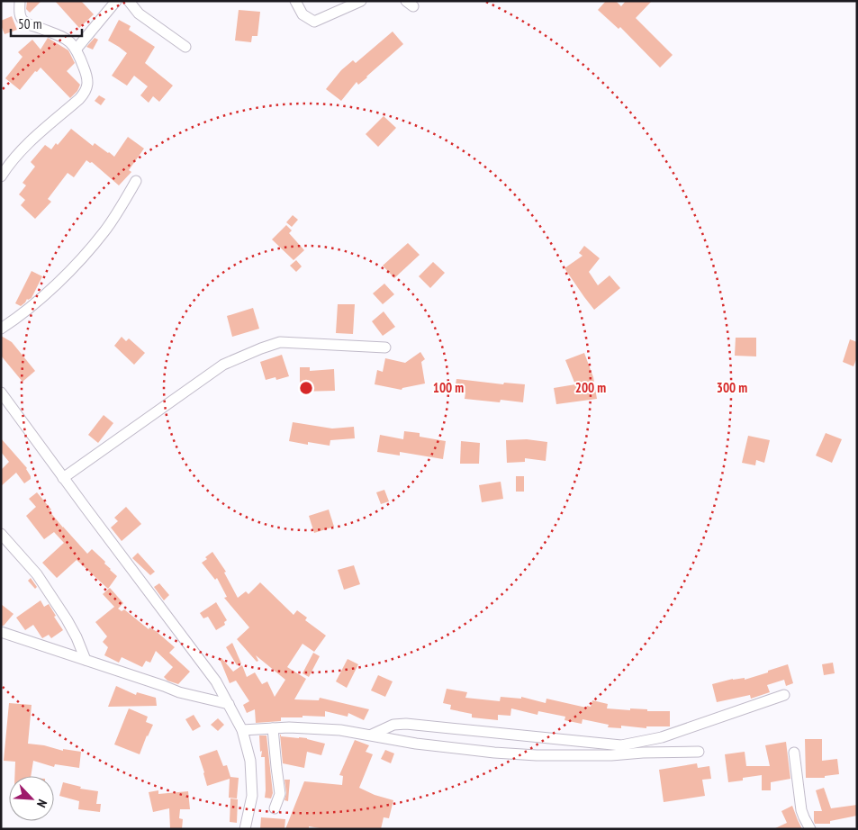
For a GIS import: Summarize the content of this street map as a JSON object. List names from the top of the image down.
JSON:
{
  "scale_bar": "50 m",
  "north": "bottom right",
  "rings": ["100 m", "200 m", "300 m"]
}
